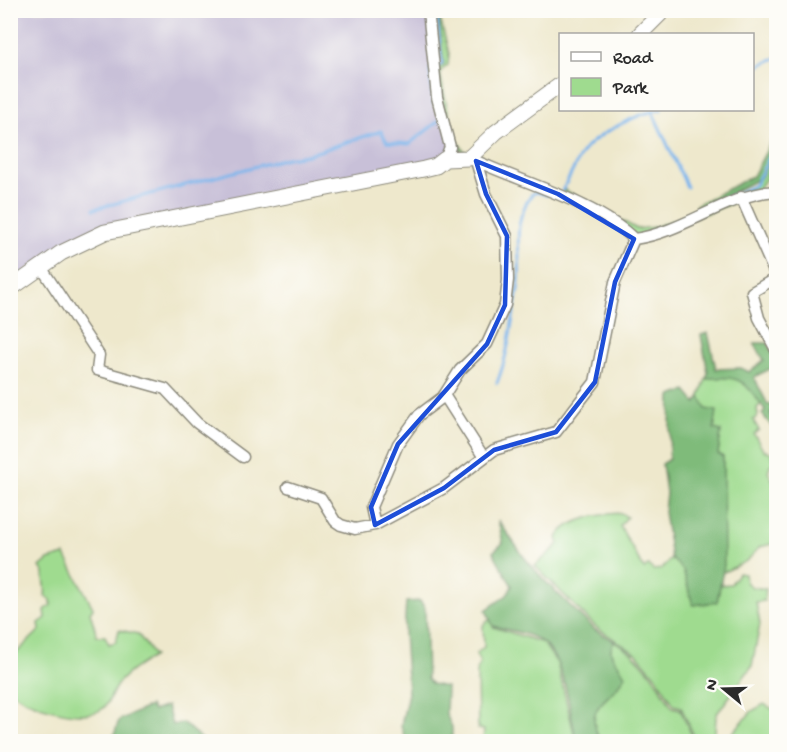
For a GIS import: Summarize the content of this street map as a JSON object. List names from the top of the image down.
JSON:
{
  "legend": ["Road", "Park"],
  "north": "left"
}
